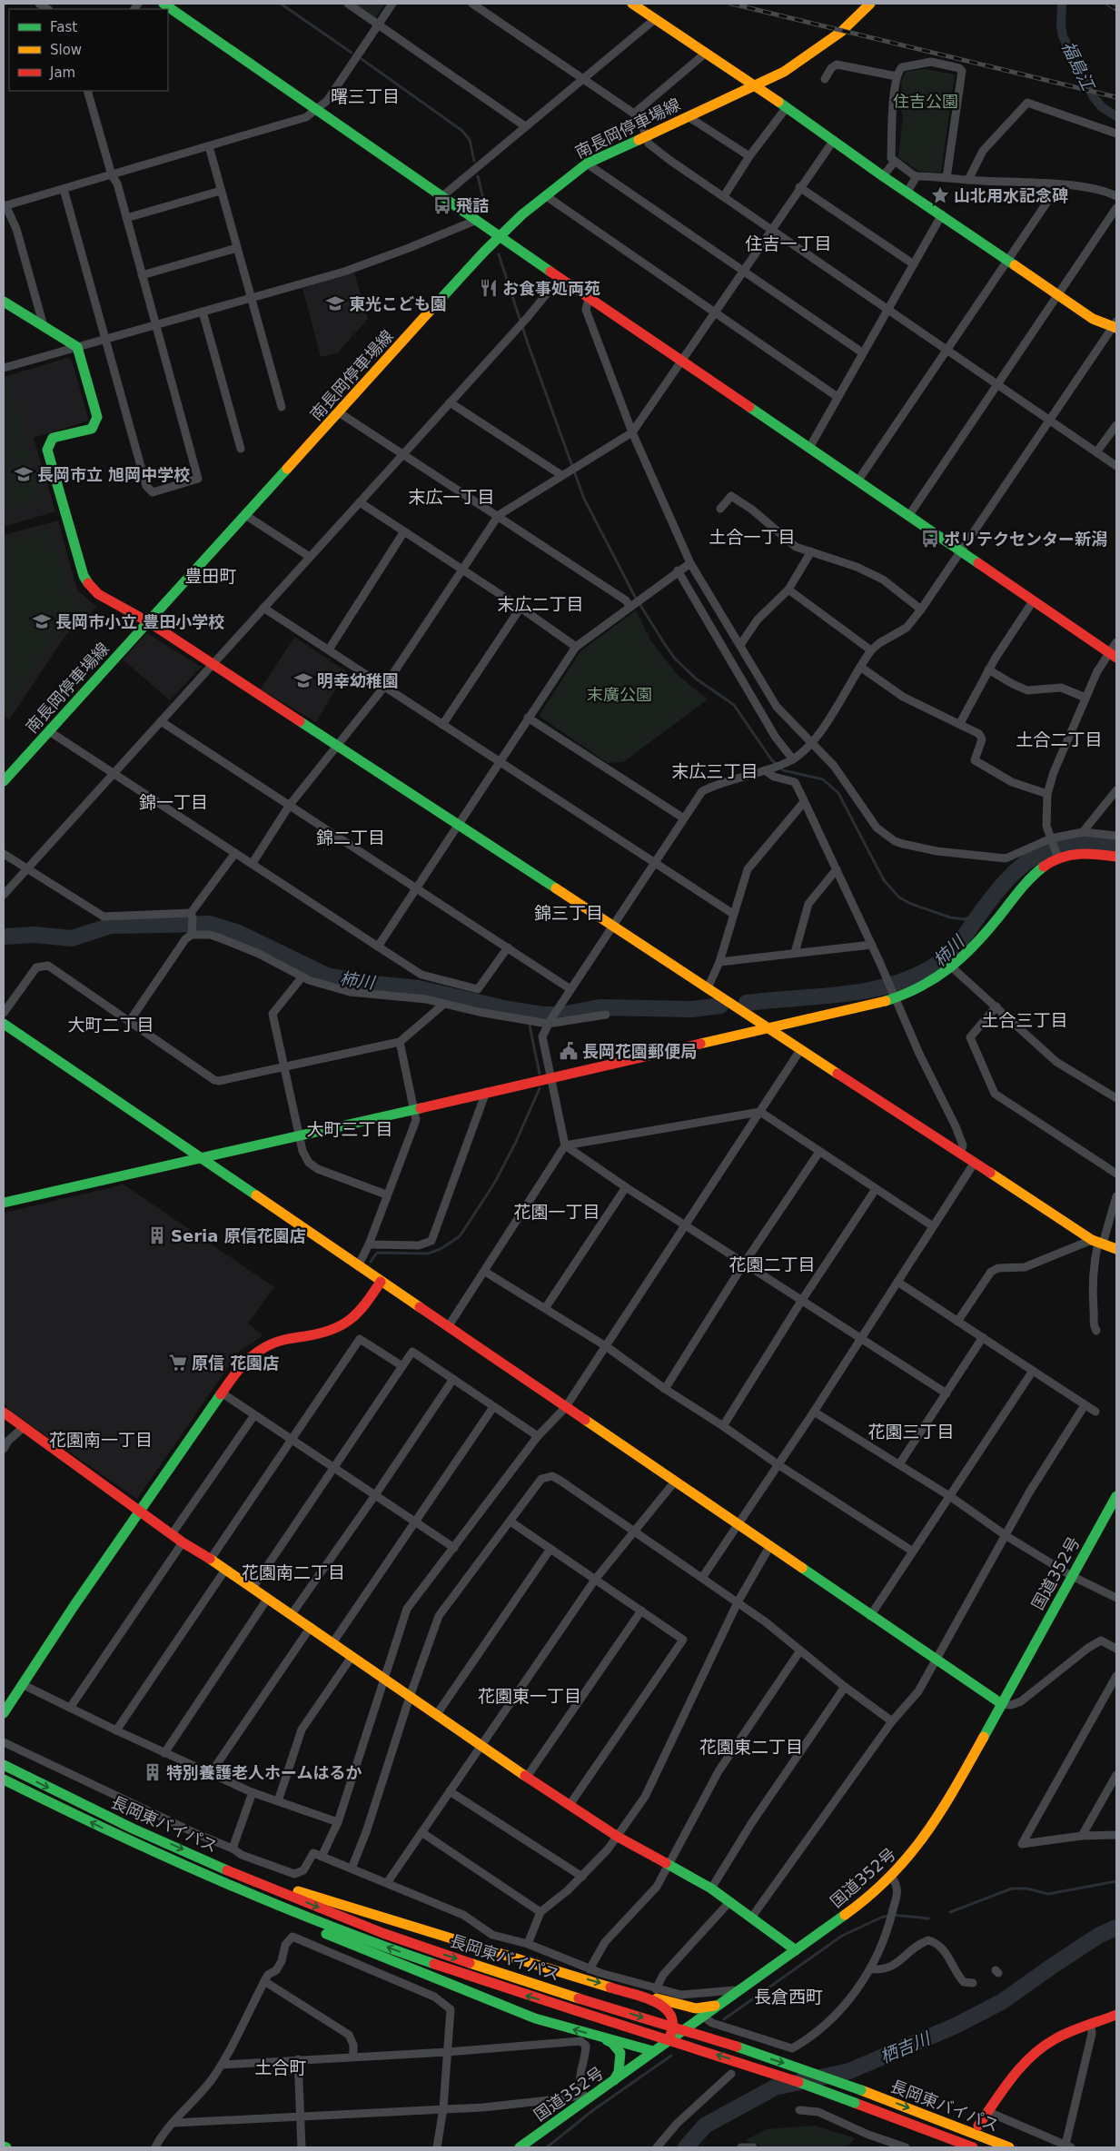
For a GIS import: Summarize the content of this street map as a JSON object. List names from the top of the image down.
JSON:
{
  "streets": {
    "main road": ["南長岡停車場線", "国道352号", "長岡東バイパス"]
  },
  "districts": [
    "曙三丁目",
    "住吉一丁目",
    "末広一丁目",
    "土合一丁目",
    "豊田町",
    "末広二丁目",
    "土合二丁目",
    "末広三丁目",
    "錦一丁目",
    "錦二丁目",
    "錦三丁目",
    "土合三丁目",
    "大町二丁目",
    "大町三丁目",
    "花園一丁目",
    "花園二丁目",
    "花園三丁目",
    "花園南一丁目",
    "花園南二丁目",
    "花園東一丁目",
    "花園東二丁目",
    "長倉西町",
    "土合町"
  ],
  "water": ["福島江", "柿川", "栖吉川"],
  "parks": ["住吉公園", "末廣公園"],
  "places": {
    "place": ["山北用水記念碑"],
    "bus stop": ["飛詰", "ポリテクセンター新潟"],
    "restaurant": ["お食事処両苑"],
    "school or university": [
      "東光こども園",
      "長岡市立 旭岡中学校",
      "長岡市小立 豊田小学校",
      "明幸幼稚園"
    ],
    "public building": ["長岡花園郵便局"],
    "building": ["Seria 原信花園店", "特別養護老人ホームはるか"],
    "supermarket": ["原信 花園店"]
  },
  "legend": ["Fast", "Slow", "Jam"]
}
